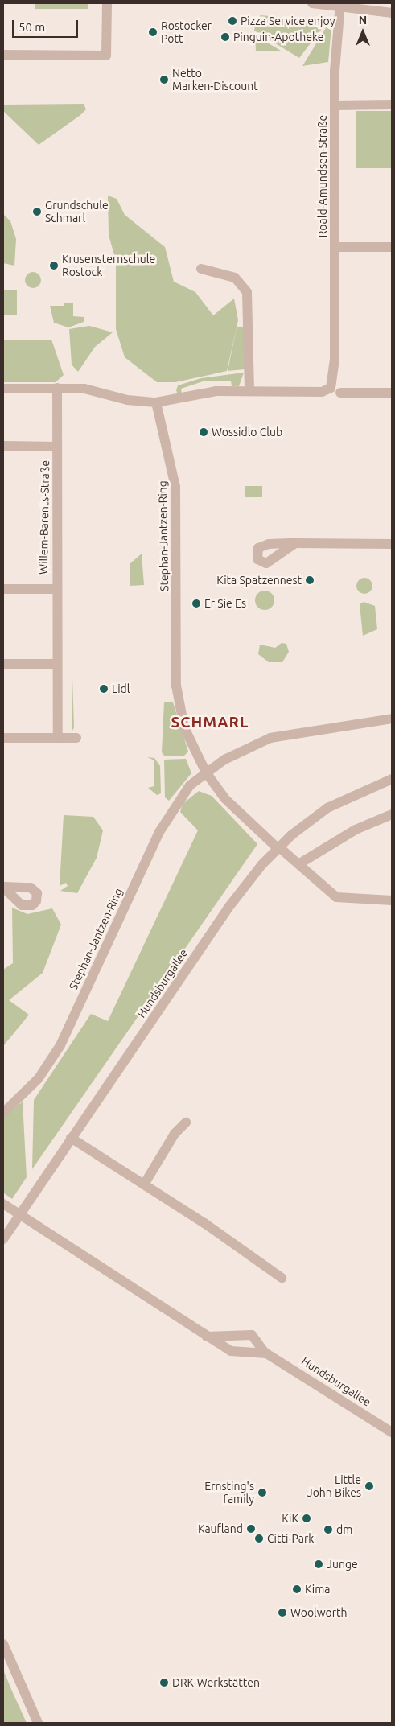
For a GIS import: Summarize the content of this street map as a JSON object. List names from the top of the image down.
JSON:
{
  "streets": {
    "street": [
      "Roald-Amundsen-Straße",
      "Willem-Barents-Straße",
      "Stephan-Jantzen-Ring",
      "Hundsburgallee"
    ]
  },
  "crossings": [
    ["Roald-Amundsen-Straße", "Stephan-Jantzen-Ring"],
    ["Stephan-Jantzen-Ring", "Hundsburgallee"]
  ],
  "districts": ["SCHMARL"],
  "places": [
    "Pizza Service enjoy",
    "Rostocker Pott",
    "Pinguin-Apotheke",
    "Netto Marken-Discount",
    "Grundschule Schmarl",
    "Krusensternschule Rostock",
    "Wossidlo Club",
    "Kita Spatzennest",
    "Er Sie Es",
    "Lidl",
    "Little John Bikes",
    "Ernsting's family",
    "KiK",
    "Kaufland",
    "dm",
    "Citti-Park",
    "Junge",
    "Kima",
    "Woolworth",
    "DRK-Werkstätten"
  ],
  "scale_bar": "50 m",
  "north": "top"
}
